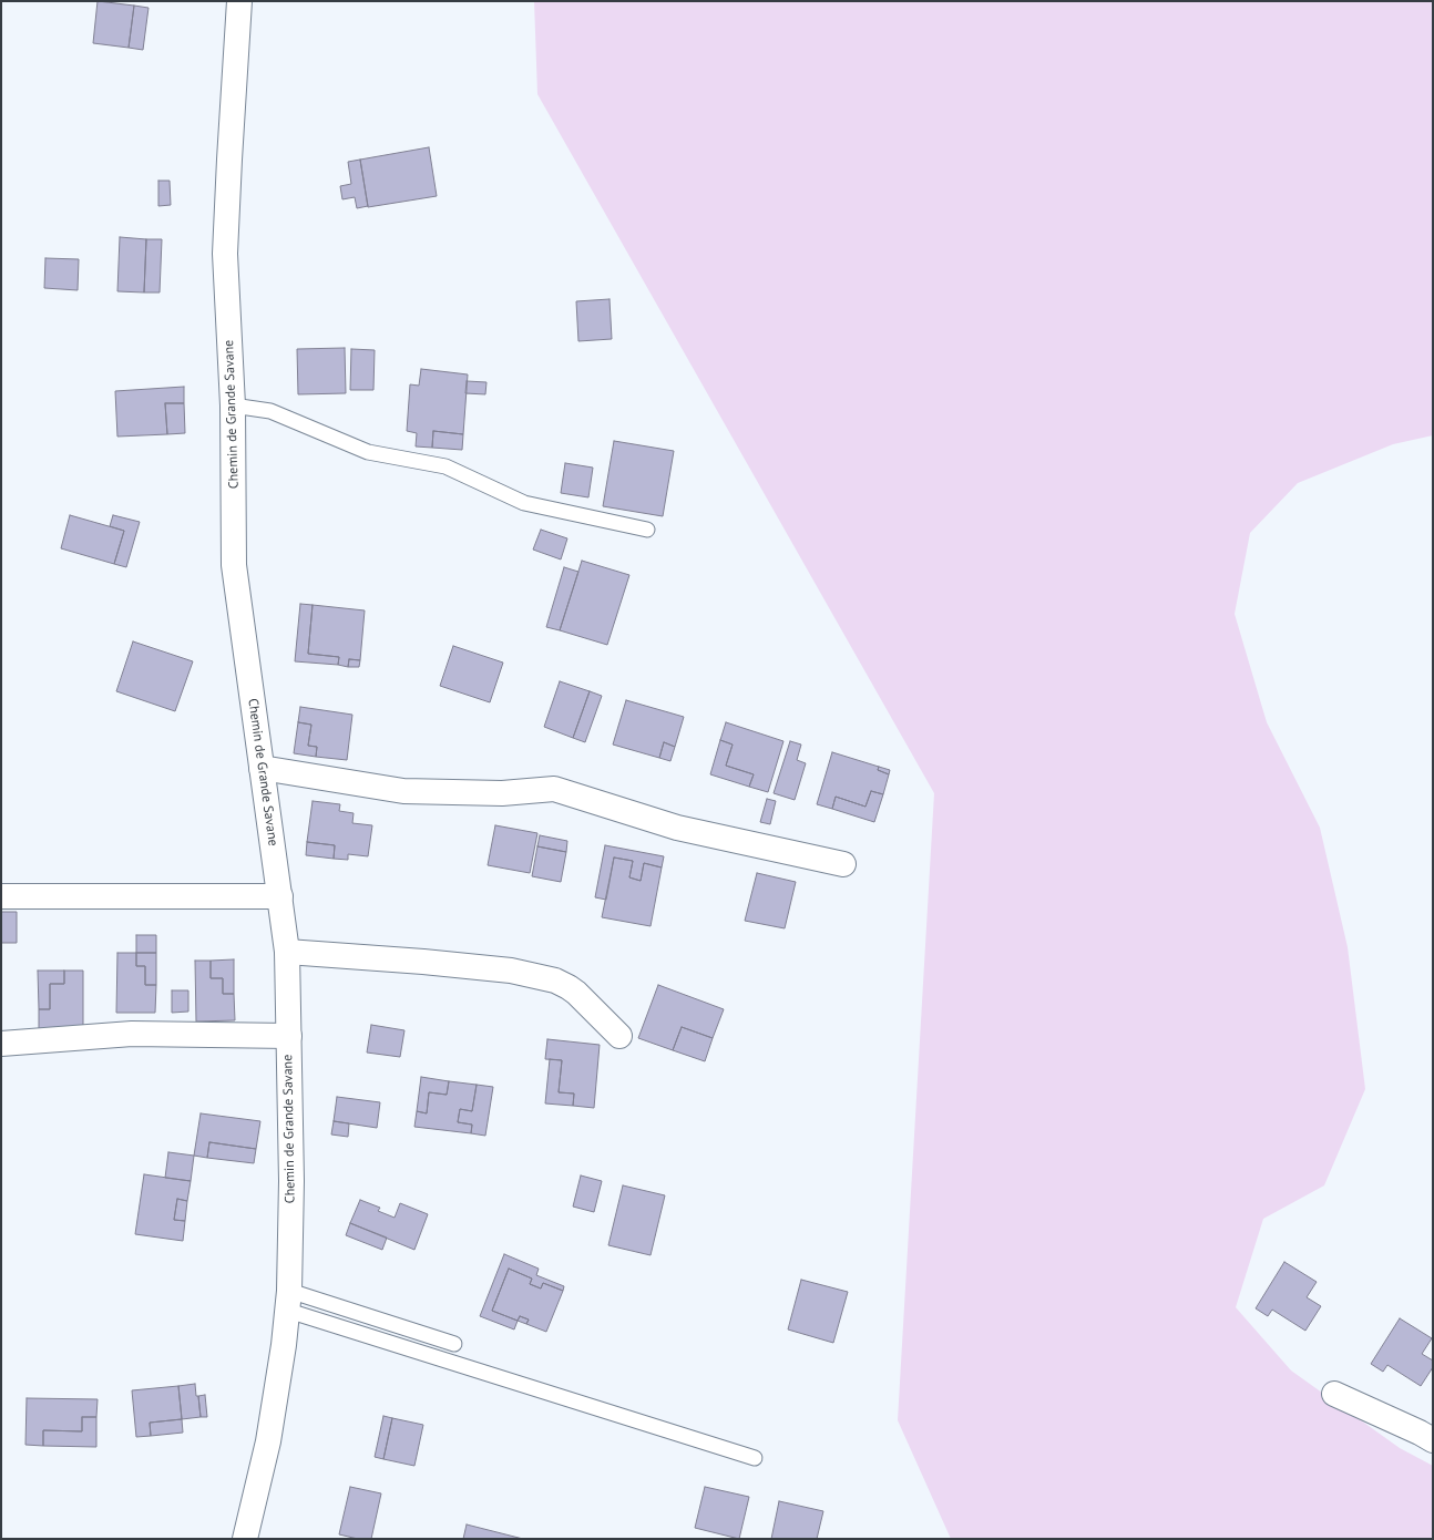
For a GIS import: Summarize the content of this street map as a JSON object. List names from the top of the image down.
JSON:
{
  "streets": {
    "street": ["Chemin de Grande Savane"]
  }
}
